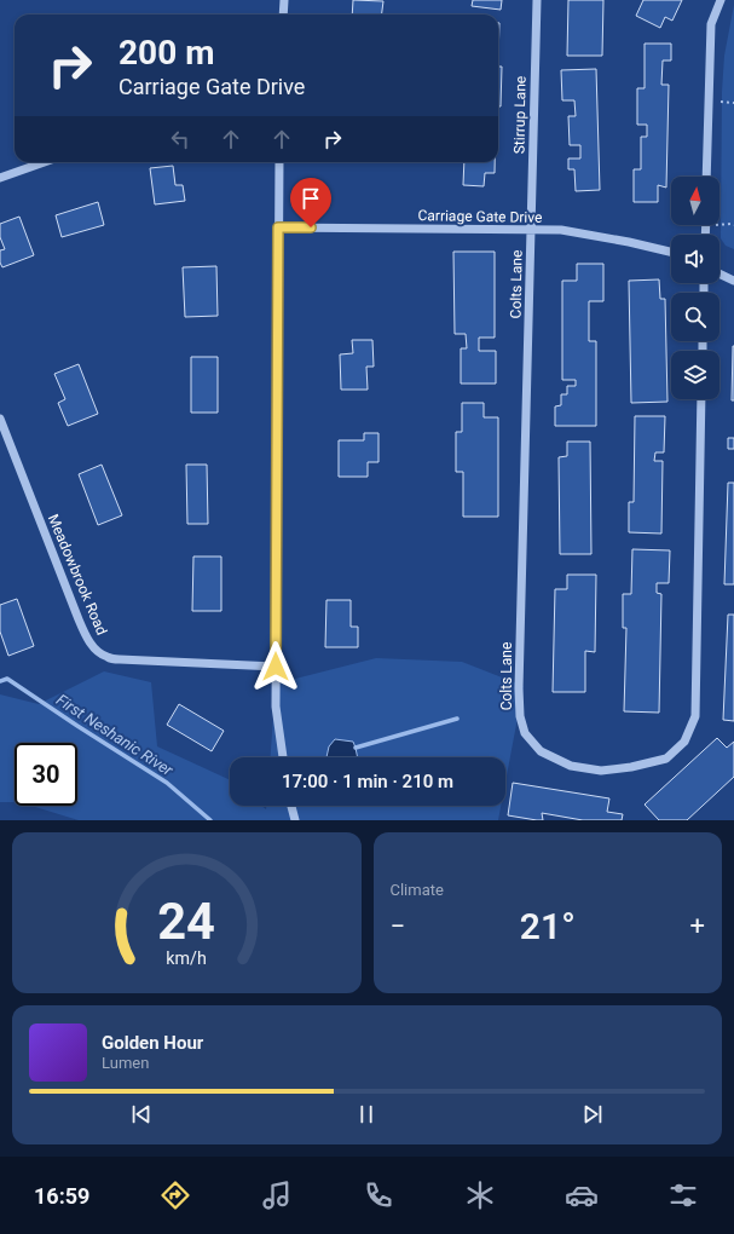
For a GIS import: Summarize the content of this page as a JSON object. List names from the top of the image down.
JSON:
{
  "streets": {
    "street": [
      "Stirrup Lane",
      "Carriage Gate Drive",
      "Colts Lane",
      "Meadowbrook Road"
    ]
  },
  "crossings": [
    ["Stirrup Lane", "Carriage Gate Drive"],
    ["Stirrup Lane", "Colts Lane"],
    ["Carriage Gate Drive", "Colts Lane"]
  ],
  "water": ["First Neshanic River"],
  "north": "top",
  "page": {
    "turn": ["200 m", "Carriage Gate Drive"],
    "limit": "30",
    "trip": "17:00 · 1 min · 210 m",
    "tile": "Climate",
    "heat": ["−", "21°", "+"],
    "song": ["Golden Hour", "Lumen"],
    "tabs": "16:59",
    "gauge": ["24", "km/h"]
  }
}
